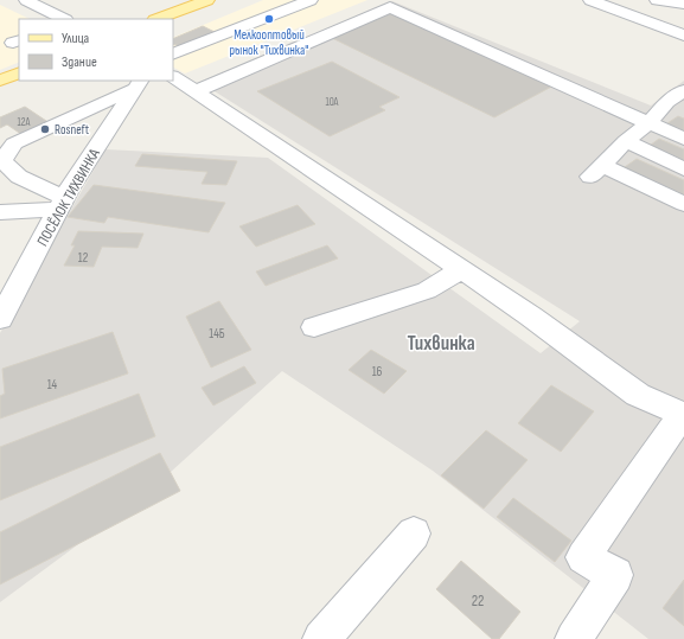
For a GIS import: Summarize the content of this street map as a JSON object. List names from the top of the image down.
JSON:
{
  "streets": {
    "street": ["ПОСЁЛОК ТИХВИНКА"]
  },
  "districts": ["Тихвинка"],
  "places": ["Мелкооптовый рынок \"Тихвинка\"", "Rosneft"],
  "house_numbers": [
    "10А",
    "12А",
    "12",
    "14Б",
    "16",
    "14",
    "22"
  ],
  "legend": ["Улица", "Здание"]
}
